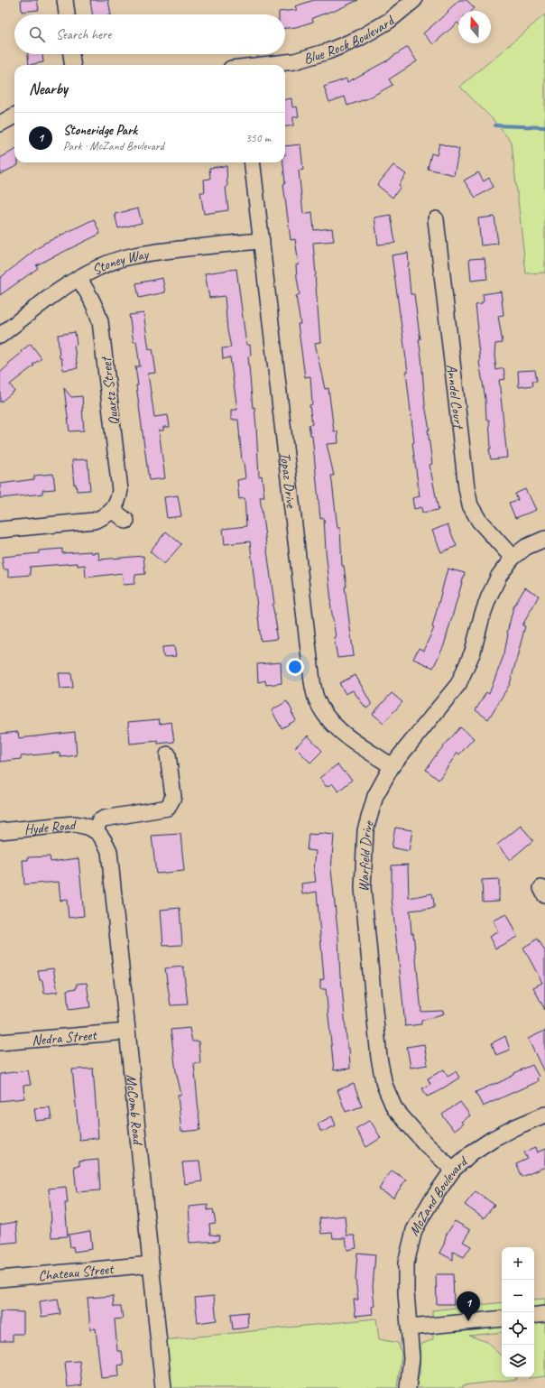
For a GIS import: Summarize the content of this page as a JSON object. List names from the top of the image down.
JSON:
{
  "streets": {
    "street": [
      "Blue Rock Boulevard",
      "Stoney Way",
      "Quartz Street",
      "Anndel Court",
      "Topaz Drive",
      "Hyde Road",
      "Warfield Drive",
      "Nedra Street",
      "McComb Road",
      "McZand Boulevard",
      "Chateau Street"
    ]
  },
  "crossings": [
    ["Stoney Way", "Quartz Street"],
    ["Stoney Way", "Topaz Drive"],
    ["Anndel Court", "Warfield Drive"],
    ["Topaz Drive", "Warfield Drive"],
    ["Hyde Road", "McComb Road"],
    ["Warfield Drive", "McZand Boulevard"],
    ["Nedra Street", "McComb Road"],
    ["McComb Road", "Chateau Street"]
  ],
  "north": "top",
  "page": {
    "search": "Search here",
    "heading": "Nearby",
    "list": [
      {
        "mark": "1",
        "name": "Stoneridge Park",
        "note": "Park · McZand Boulevard",
        "value": "350 m"
      }
    ],
    "map_buttons": ["+", "−"],
    "pins": "1"
  }
}
